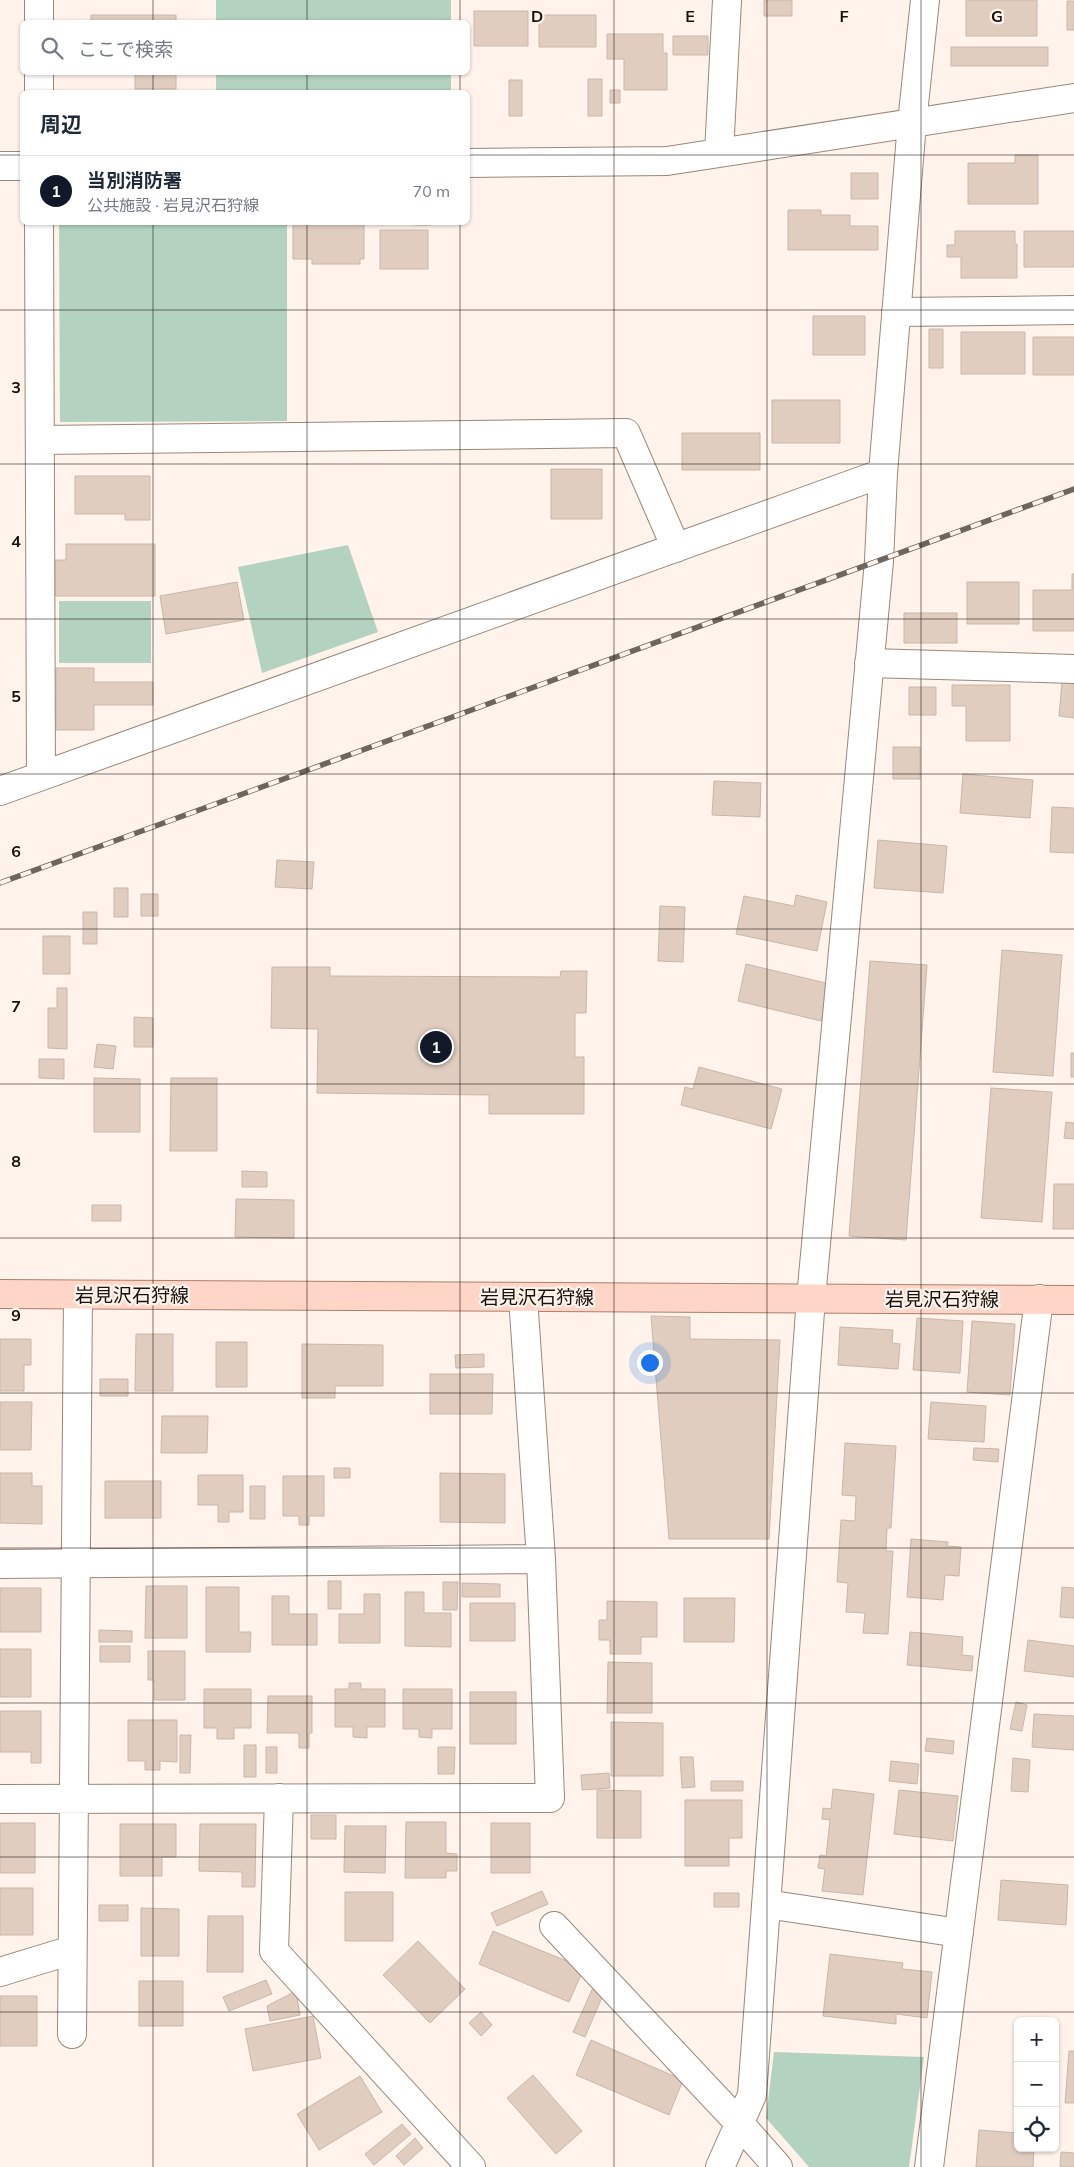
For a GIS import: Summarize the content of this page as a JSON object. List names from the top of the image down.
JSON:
{
  "streets": {
    "main road": ["岩見沢石狩線"]
  },
  "page": {
    "search": "ここで検索",
    "heading": "周辺",
    "list": [
      {
        "mark": "1",
        "name": "当別消防署",
        "note": "公共施設 · 岩見沢石狩線",
        "value": "70 m"
      }
    ],
    "pins": "1",
    "map_buttons": ["+", "−"]
  },
  "grid": {
    "columns": [
      "D",
      "E",
      "F",
      "G"
    ],
    "rows": [
      "3",
      "4",
      "5",
      "6",
      "7",
      "8",
      "9"
    ]
  }
}
